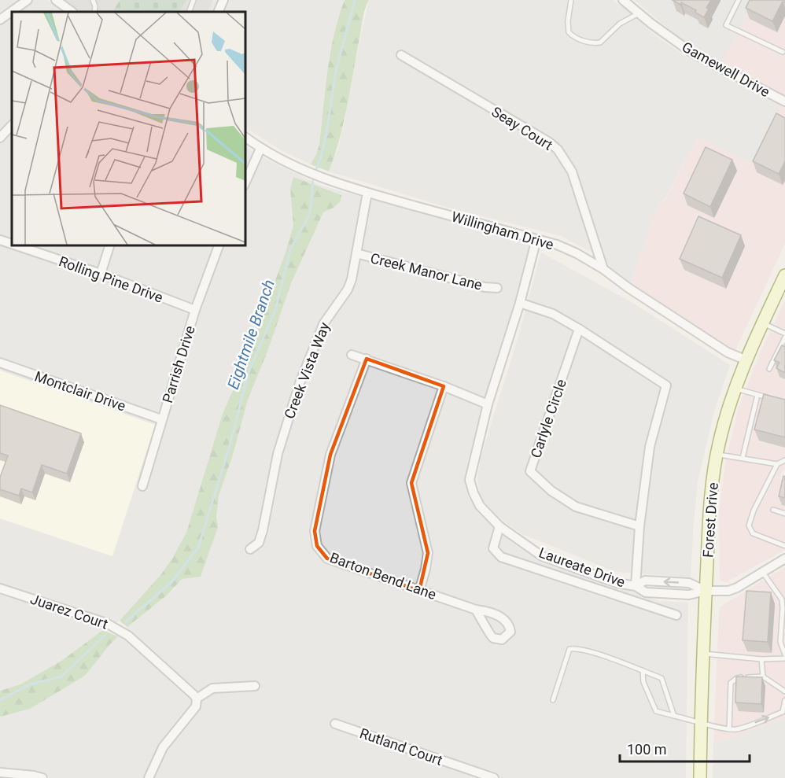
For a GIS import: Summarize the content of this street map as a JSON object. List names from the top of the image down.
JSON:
{
  "streets": {
    "main road": ["Forest Drive"],
    "street": [
      "Gamewell Drive",
      "Seay Court",
      "Willingham Drive",
      "Creek Manor Lane",
      "Rolling Pine Drive",
      "Parrish Drive",
      "Creek Vista Way",
      "Montclair Drive",
      "Carlyle Circle",
      "Laureate Drive",
      "Barton Bend Lane",
      "Juarez Court",
      "Rutland Court"
    ]
  },
  "crossings": [
    ["Seay Court", "Willingham Drive"],
    ["Willingham Drive", "Creek Vista Way"],
    ["Willingham Drive", "Forest Drive"],
    ["Willingham Drive", "Laureate Drive"],
    ["Creek Manor Lane", "Creek Vista Way"],
    ["Rolling Pine Drive", "Parrish Drive"],
    ["Parrish Drive", "Montclair Drive"],
    ["Forest Drive", "Laureate Drive"]
  ],
  "water": ["Eightmile Branch"],
  "scale_bar": "100 m"
}
